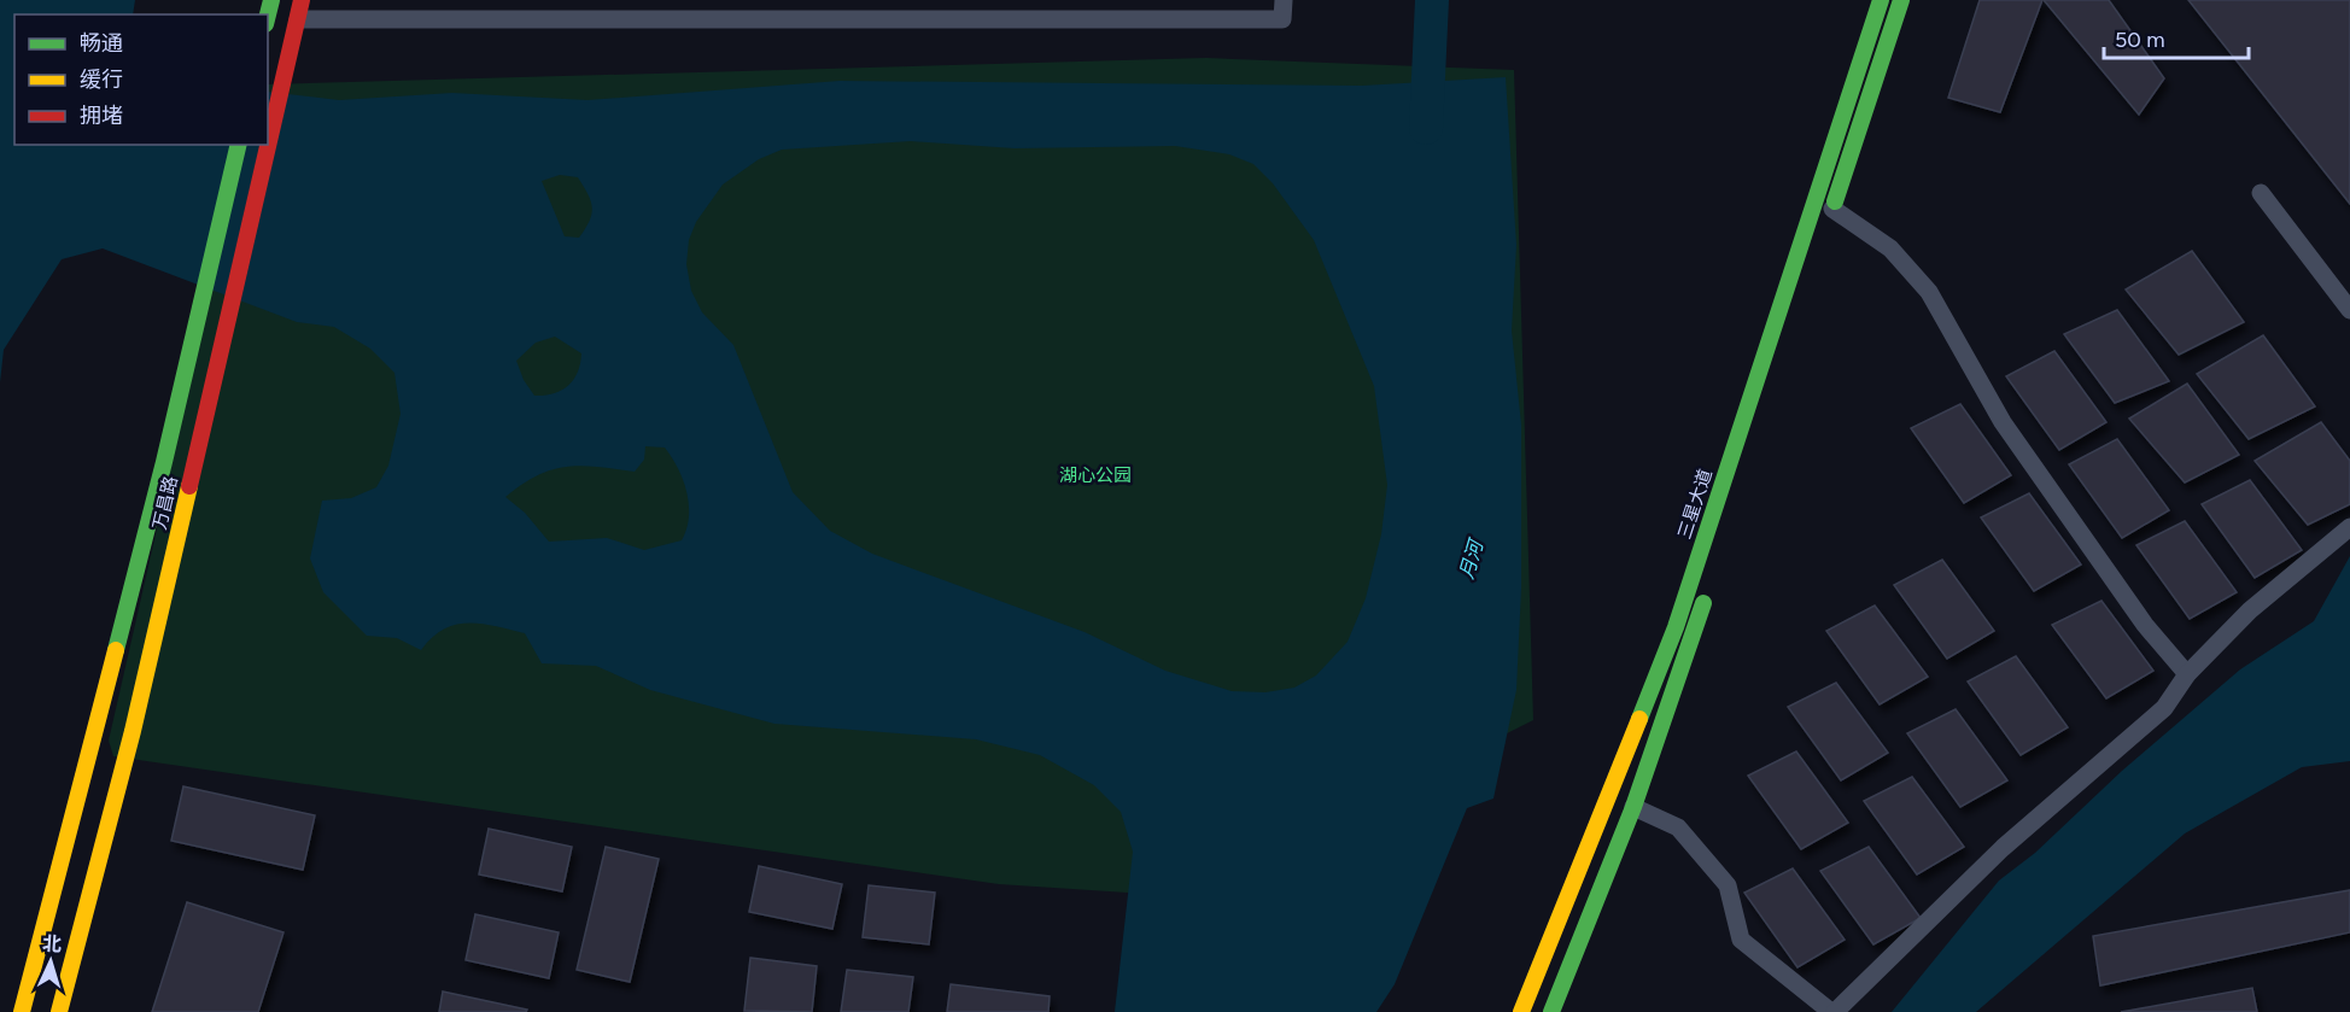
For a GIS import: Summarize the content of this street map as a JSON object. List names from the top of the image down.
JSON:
{
  "streets": {
    "main road": ["万昌路", "三星大道"]
  },
  "water": ["月河"],
  "parks": ["湖心公园"],
  "legend": ["畅通", "缓行", "拥堵"],
  "scale_bar": "50 m",
  "north": "top"
}
